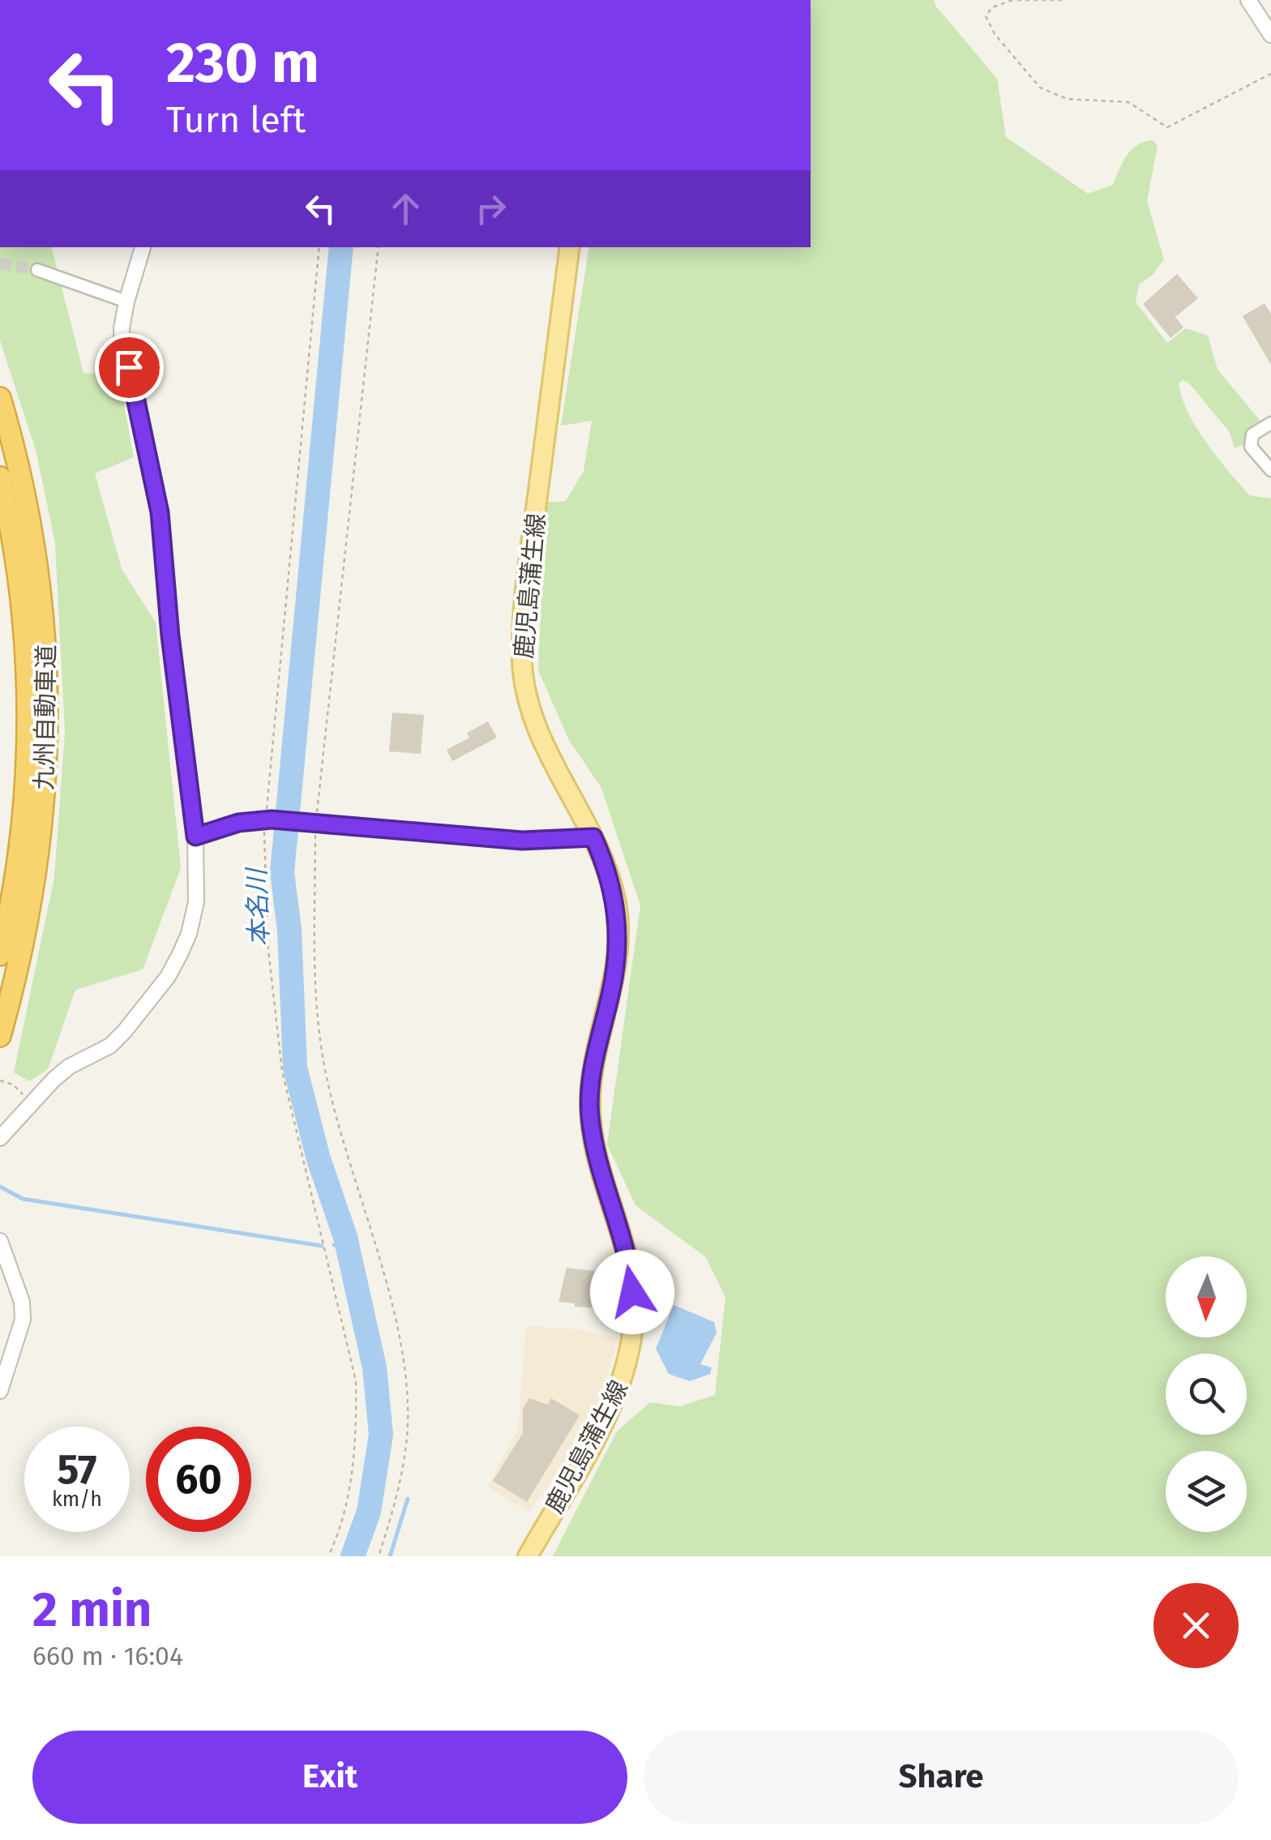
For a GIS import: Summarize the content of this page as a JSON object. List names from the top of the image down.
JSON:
{
  "streets": {
    "highway": ["九州自動車道"],
    "main road": ["鹿児島蒲生線"]
  },
  "water": ["本名川"],
  "north": "bottom",
  "page": {
    "turn": ["230 m", "Turn left"],
    "speed": "57 km/h",
    "limit": "60",
    "heading": ["2 min", "660 m · 16:04"],
    "buttons": ["Exit", "Share"]
  }
}
